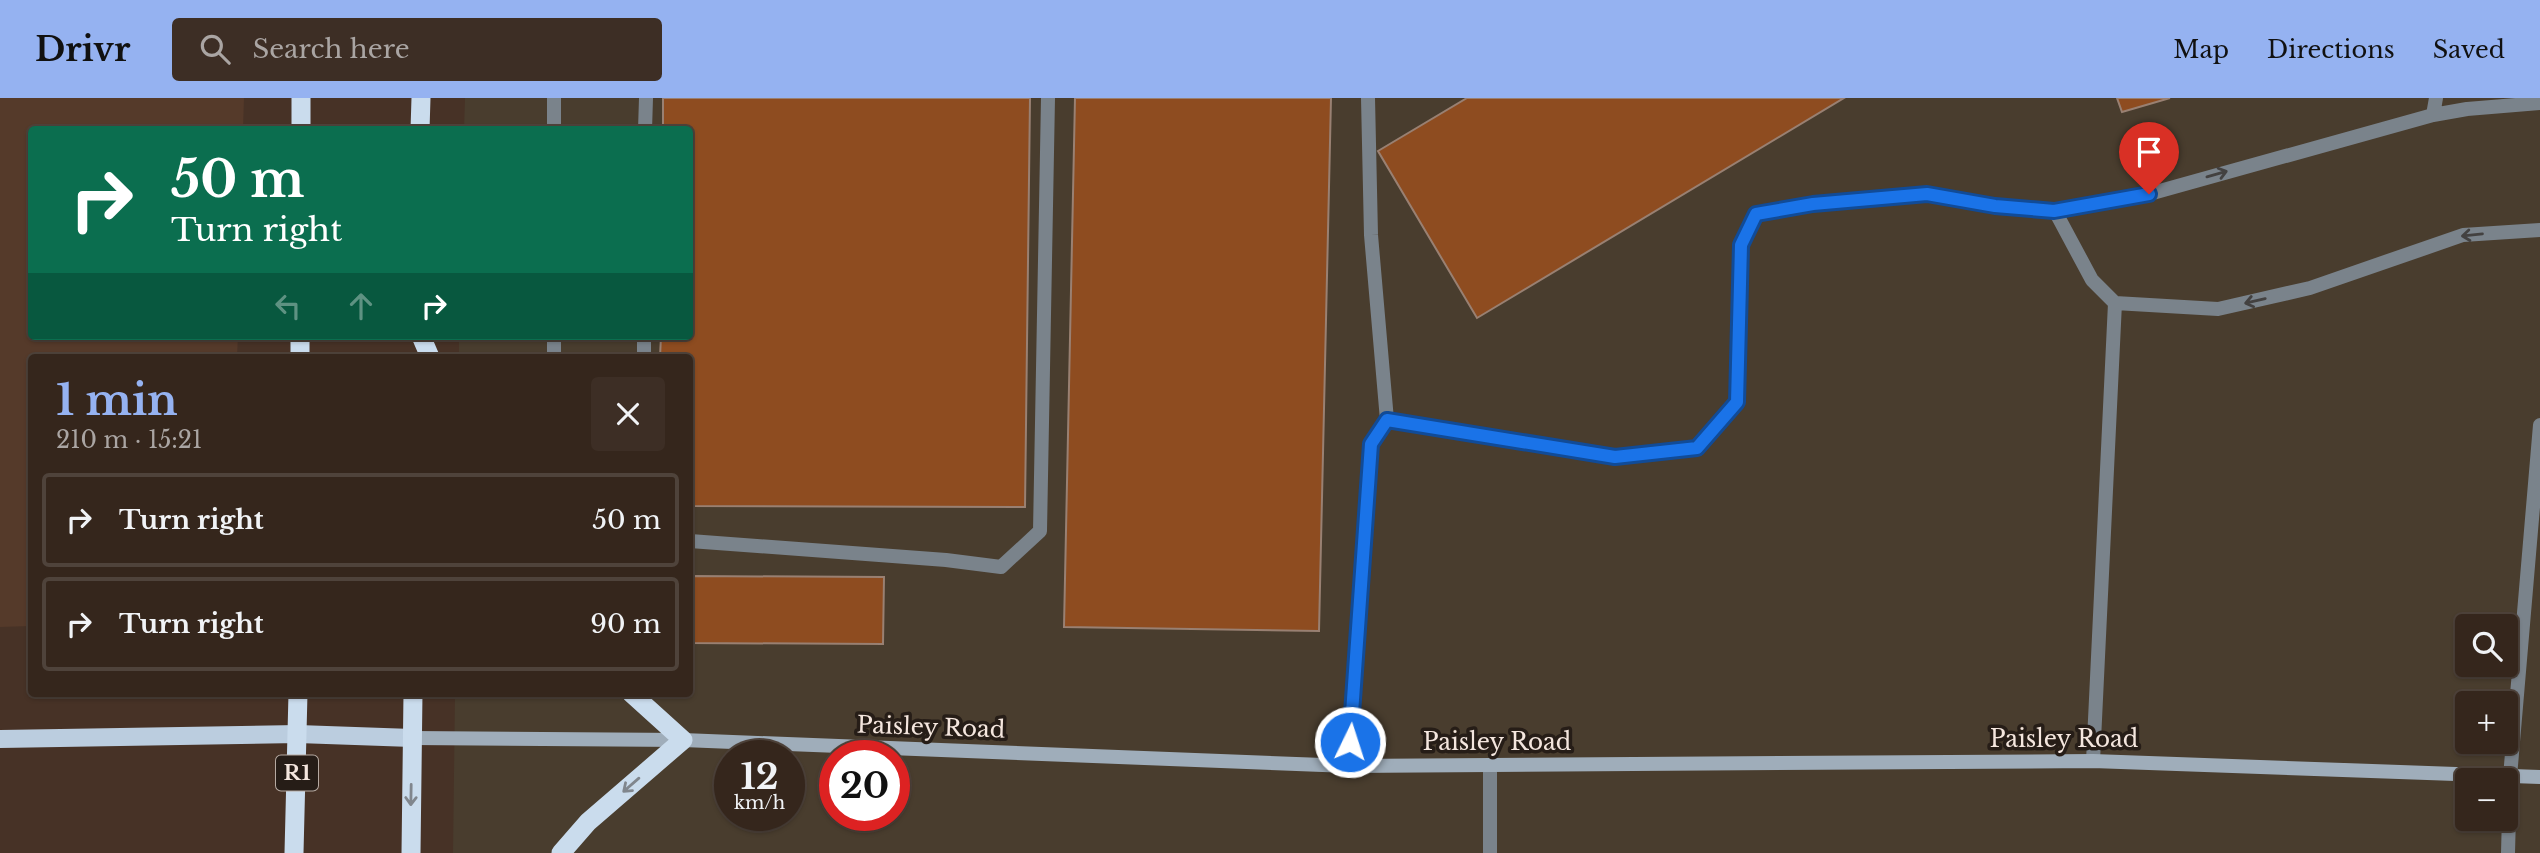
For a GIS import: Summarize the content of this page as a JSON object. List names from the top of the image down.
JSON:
{
  "streets": {
    "highway": ["R1"],
    "main road": ["Paisley Road"]
  },
  "page": {
    "header": "Drivr",
    "search": "Search here",
    "nav": ["Map", "Directions", "Saved"],
    "turn": ["50 m", "Turn right"],
    "heading": ["1 min", "210 m · 15:21"],
    "list": [
      {
        "name": "Turn right",
        "value": "50 m"
      },
      {
        "name": "Turn right",
        "value": "90 m"
      }
    ],
    "map_buttons": ["+", "−"],
    "speed": "12 km/h",
    "limit": "20"
  }
}
